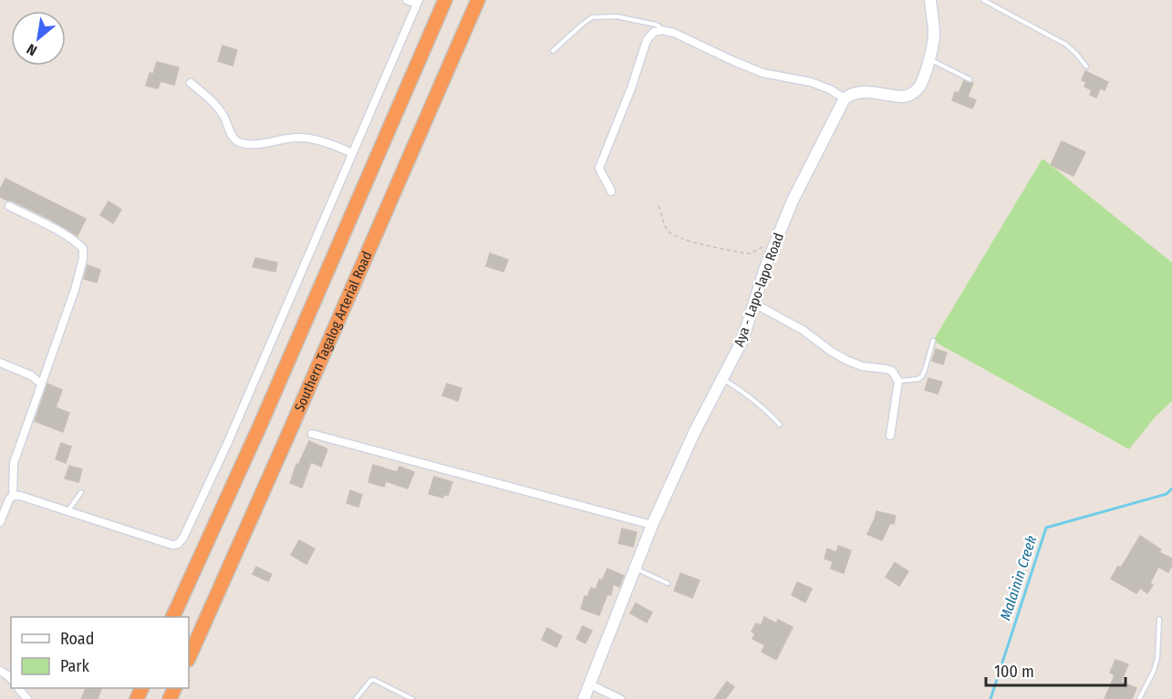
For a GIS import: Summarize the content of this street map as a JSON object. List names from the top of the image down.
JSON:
{
  "streets": {
    "highway": ["Southern Tagalog Arterial Road"],
    "street": ["Aya - Lapo-lapo Road"]
  },
  "water": ["Malainin Creek"],
  "legend": ["Road", "Park"],
  "scale_bar": "100 m",
  "north": "bottom left"
}
